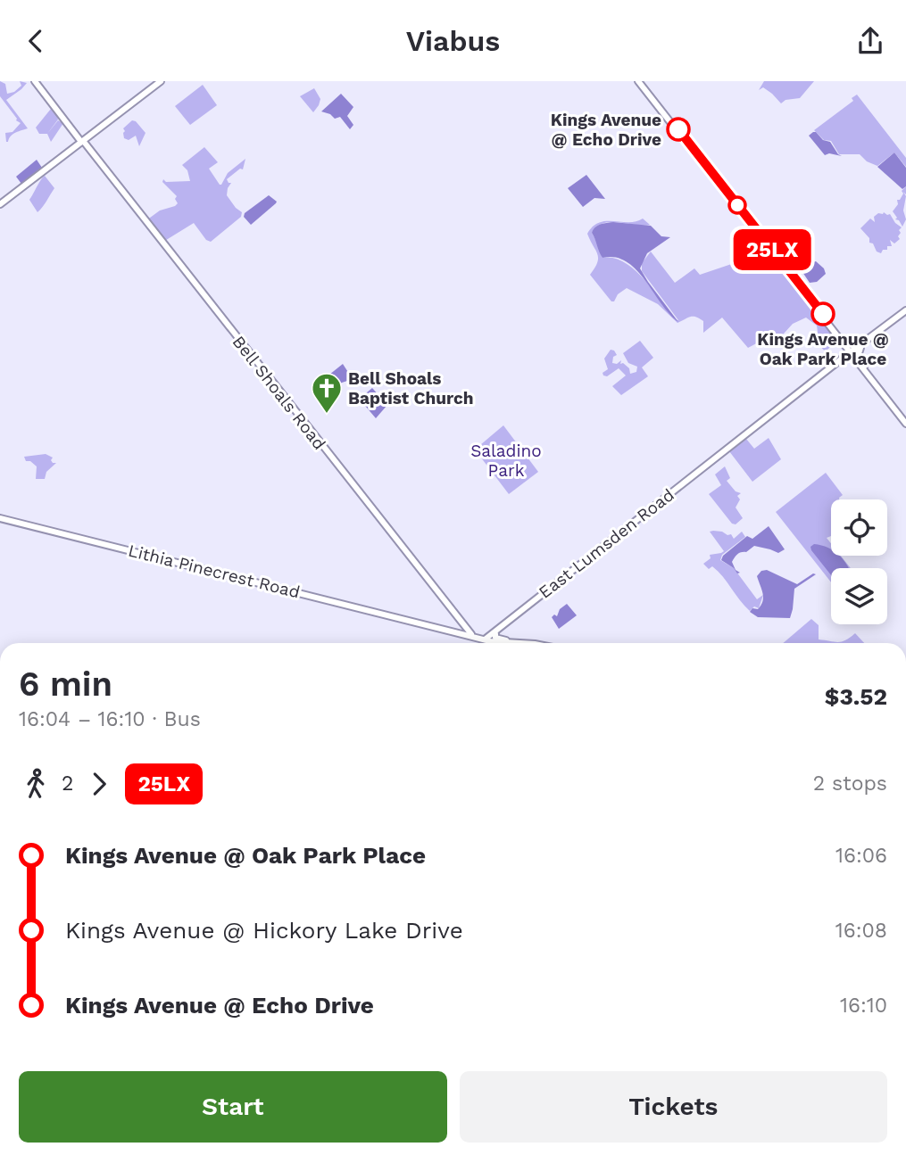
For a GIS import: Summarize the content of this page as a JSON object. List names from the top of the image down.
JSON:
{
  "streets": {
    "main road": ["Bell Shoals Road", "East Lumsden Road", "Lithia Pinecrest Road"]
  },
  "crossings": [
    ["Bell Shoals Road", "Lithia Pinecrest Road"],
    ["East Lumsden Road", "Lithia Pinecrest Road"]
  ],
  "parks": ["Saladino Park"],
  "places": {
    "other": ["Kings Avenue @ Echo Drive", "Kings Avenue @ Oak Park Place"],
    "church": ["Bell Shoals Baptist Church"]
  },
  "lines": ["bus line 25LX"],
  "page": {
    "header": "Viabus",
    "on_map": "25LX",
    "heading": ["6 min", "16:04 – 16:10 · Bus", "$3.52"],
    "legs": ["2", "25LX", "2 stops"],
    "list": [
      {
        "name": "Kings Avenue @ Oak Park Place",
        "value": "16:06"
      },
      {
        "name": "Kings Avenue @ Hickory Lake Drive",
        "value": "16:08"
      },
      {
        "name": "Kings Avenue @ Echo Drive",
        "value": "16:10"
      }
    ],
    "buttons": ["Start", "Tickets"]
  }
}
